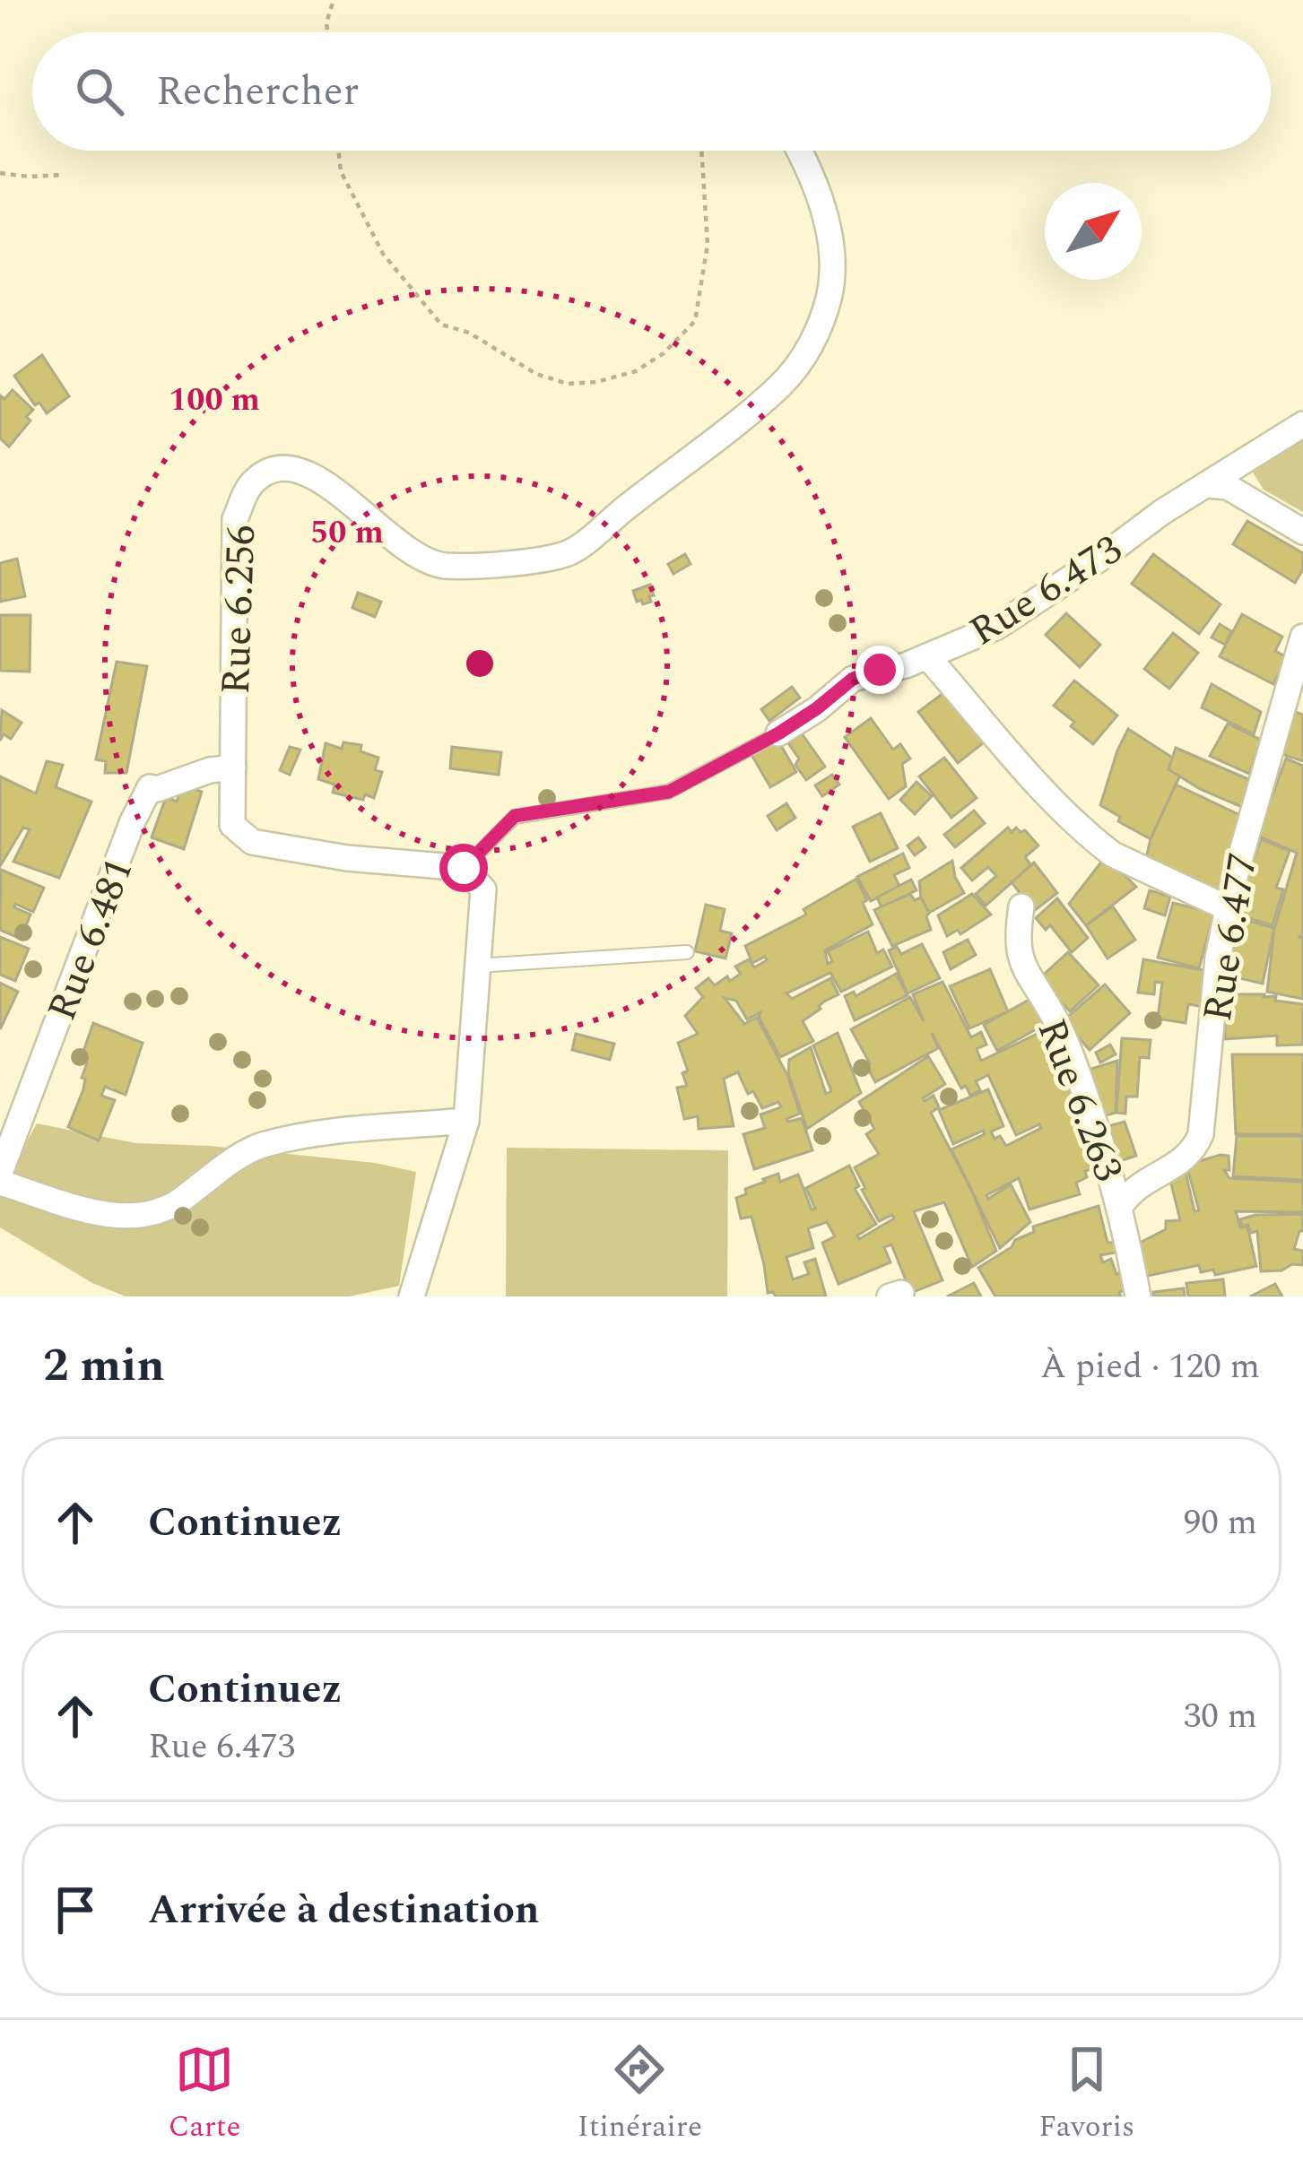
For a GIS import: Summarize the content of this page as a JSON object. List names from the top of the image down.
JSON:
{
  "streets": {
    "street": [
      "Rue 6.473",
      "Rue 6.256",
      "Rue 6.477",
      "Rue 6.481",
      "Rue 6.263"
    ]
  },
  "crossings": [
    ["Rue 6.256", "Rue 6.481"],
    ["Rue 6.477", "Rue 6.263"]
  ],
  "north": "top right",
  "page": {
    "search": "Rechercher",
    "heading": ["2 min", "À pied · 120 m"],
    "list": [
      ["Continuez", "90 m"],
      ["Continuez", "Rue 6.473", "30 m"],
      "Arrivée à destination"
    ],
    "nav": ["Carte", "Itinéraire", "Favoris"]
  },
  "rings": ["100 m", "50 m"]
}
